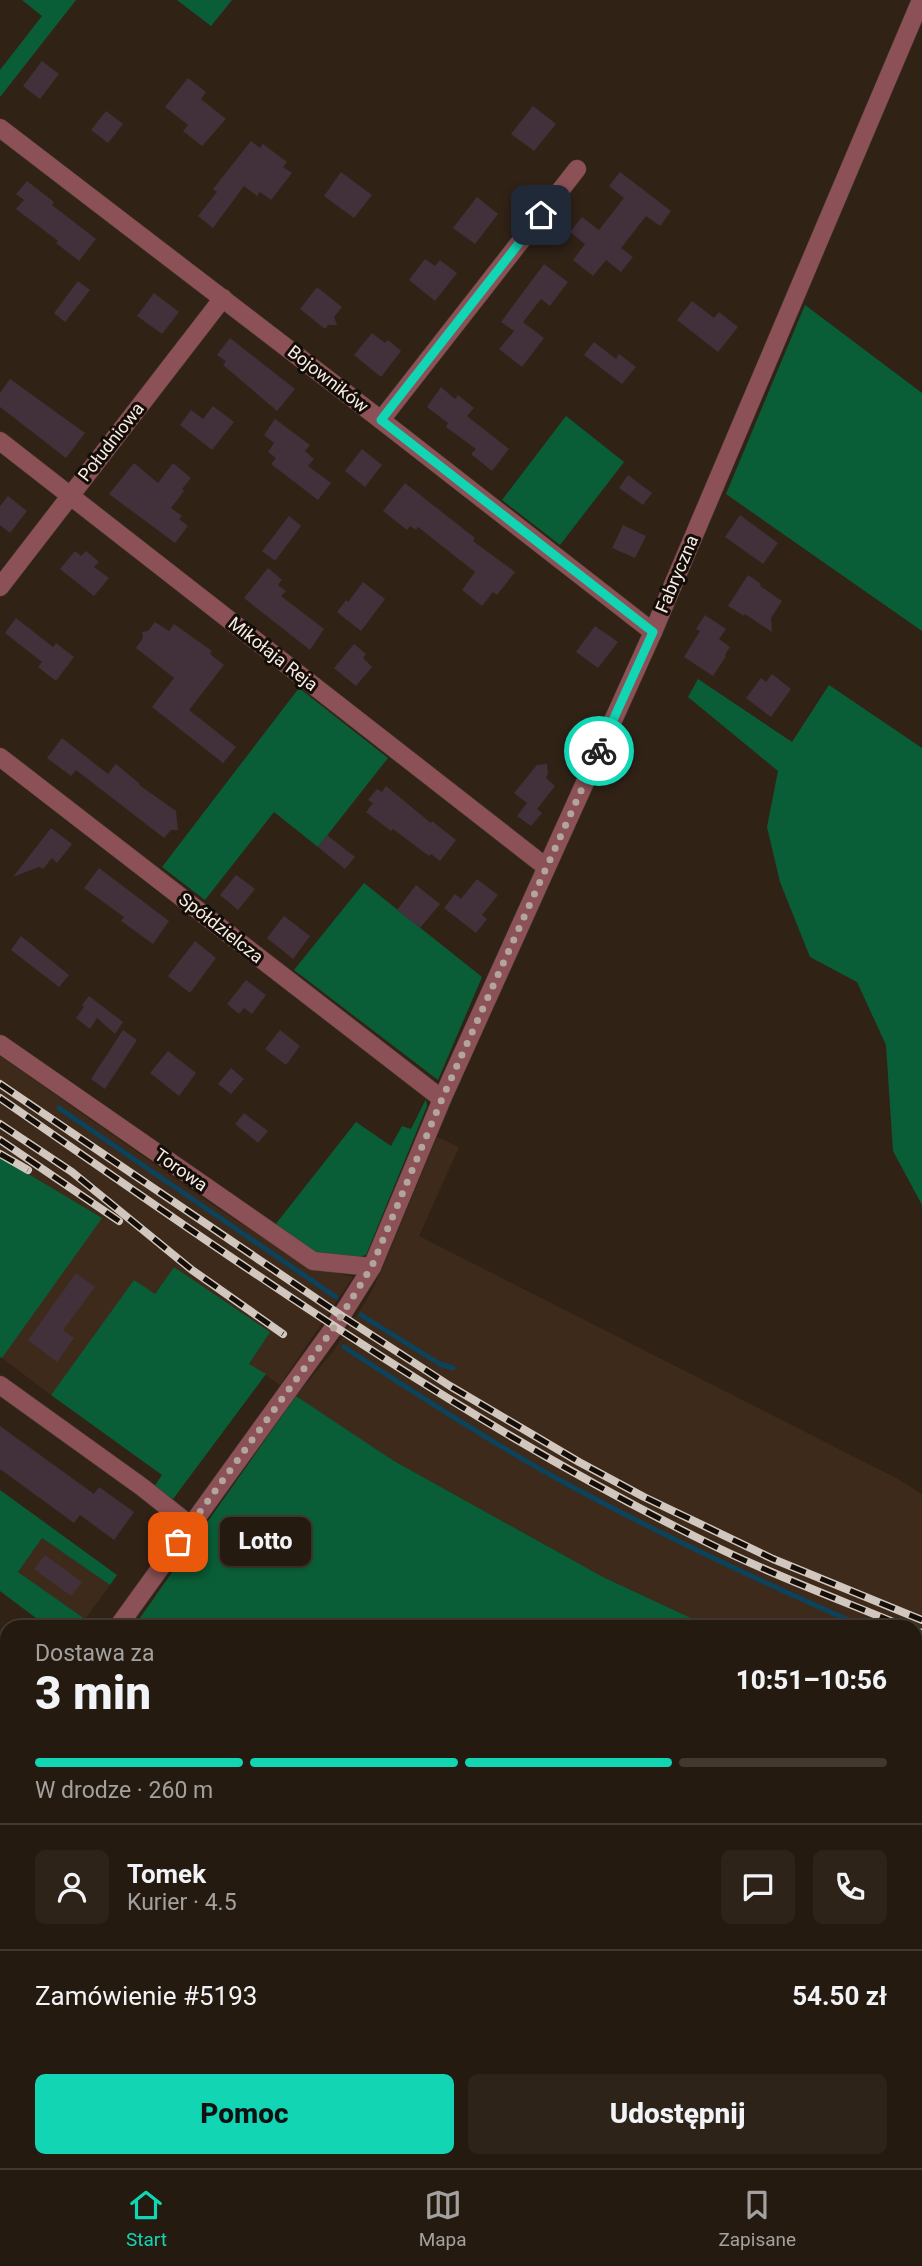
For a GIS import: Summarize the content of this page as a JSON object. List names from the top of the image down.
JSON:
{
  "streets": {
    "street": [
      "Bojowników",
      "Południowa",
      "Fabryczna",
      "Mikołaja Reja",
      "Spółdzielcza",
      "Torowa"
    ]
  },
  "crossings": [
    ["Bojowników", "Południowa"],
    ["Bojowników", "Fabryczna"],
    ["Południowa", "Mikołaja Reja"],
    ["Fabryczna", "Mikołaja Reja"],
    ["Fabryczna", "Spółdzielcza"],
    ["Fabryczna", "Torowa"]
  ],
  "places": ["Lotto"],
  "page": {
    "bubble": "Lotto",
    "heading": ["3 min", "Dostawa za", "10:51–10:56"],
    "panel": [
      "Tomek",
      "Kurier · 4.5",
      "Zamówienie #5193",
      "54.50 zł"
    ],
    "bar": "W drodze · 260 m",
    "buttons": ["Pomoc", "Udostępnij"],
    "tabs": ["Start", "Mapa", "Zapisane"]
  }
}
